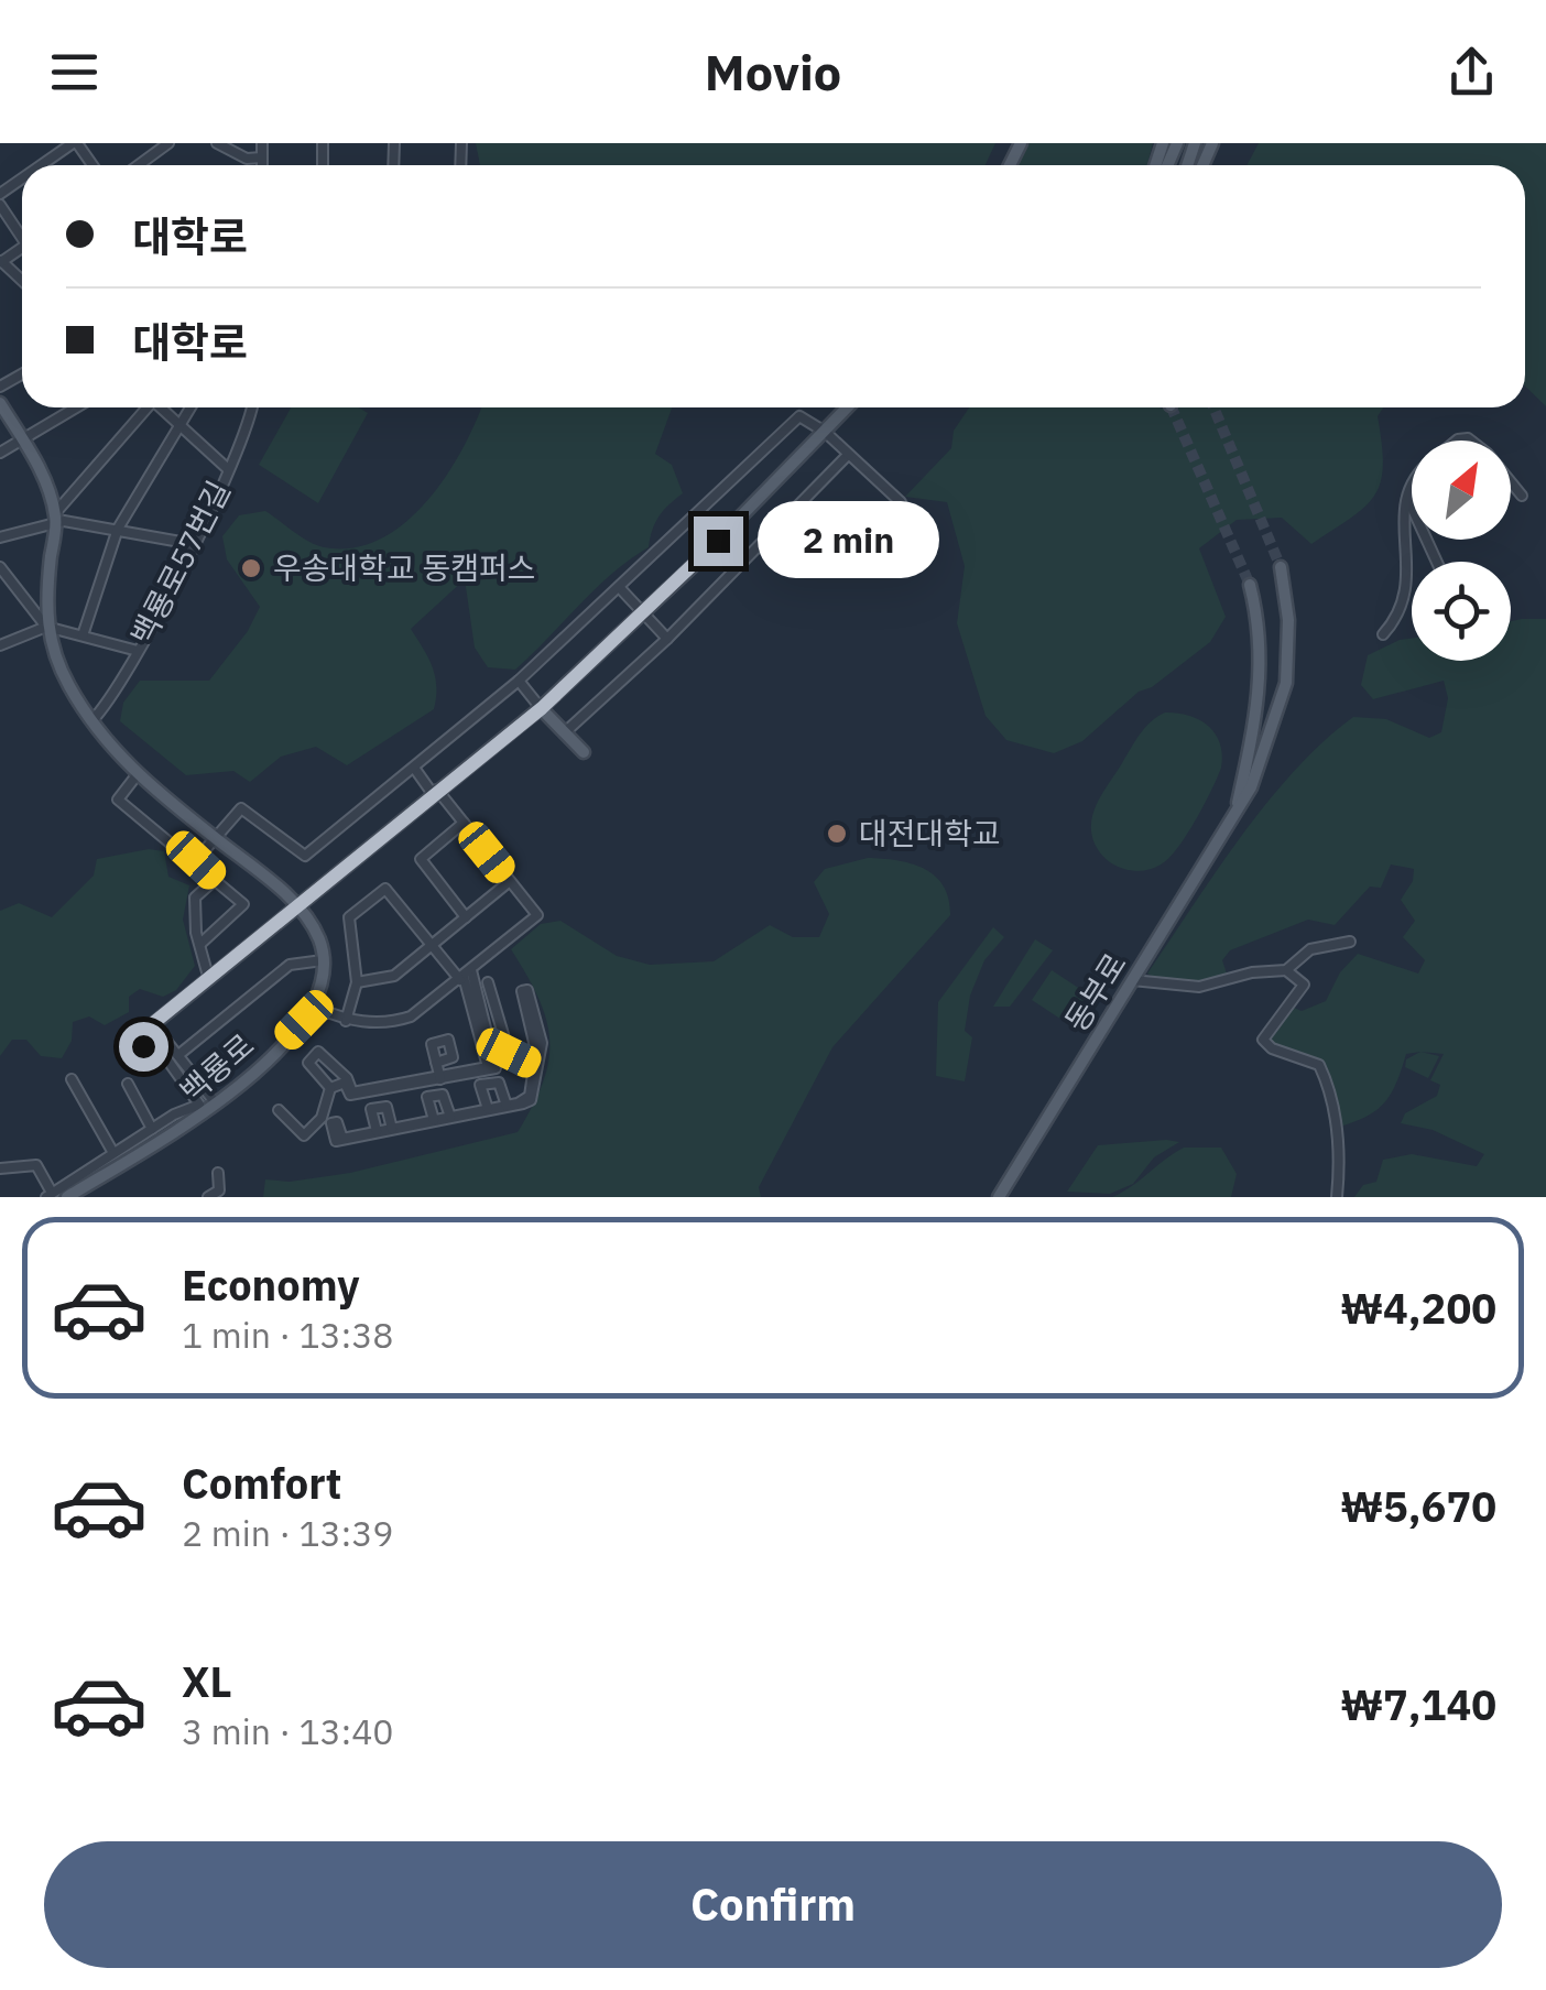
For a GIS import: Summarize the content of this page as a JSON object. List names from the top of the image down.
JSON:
{
  "streets": {
    "main road": ["동부로", "백룡로"],
    "street": ["백룡로57번길"]
  },
  "places": ["우송대학교 동캠퍼스", "대전대학교"],
  "north": "top right",
  "page": {
    "header": "Movio",
    "banner": ["대학로", "대학로"],
    "bubble": "2 min",
    "list": [
      {
        "name": "Economy",
        "note": "1 min · 13:38",
        "value": "₩4,200"
      },
      {
        "name": "Comfort",
        "note": "2 min · 13:39",
        "value": "₩5,670"
      },
      {
        "name": "XL",
        "note": "3 min · 13:40",
        "value": "₩7,140"
      }
    ],
    "buttons": "Confirm"
  }
}
